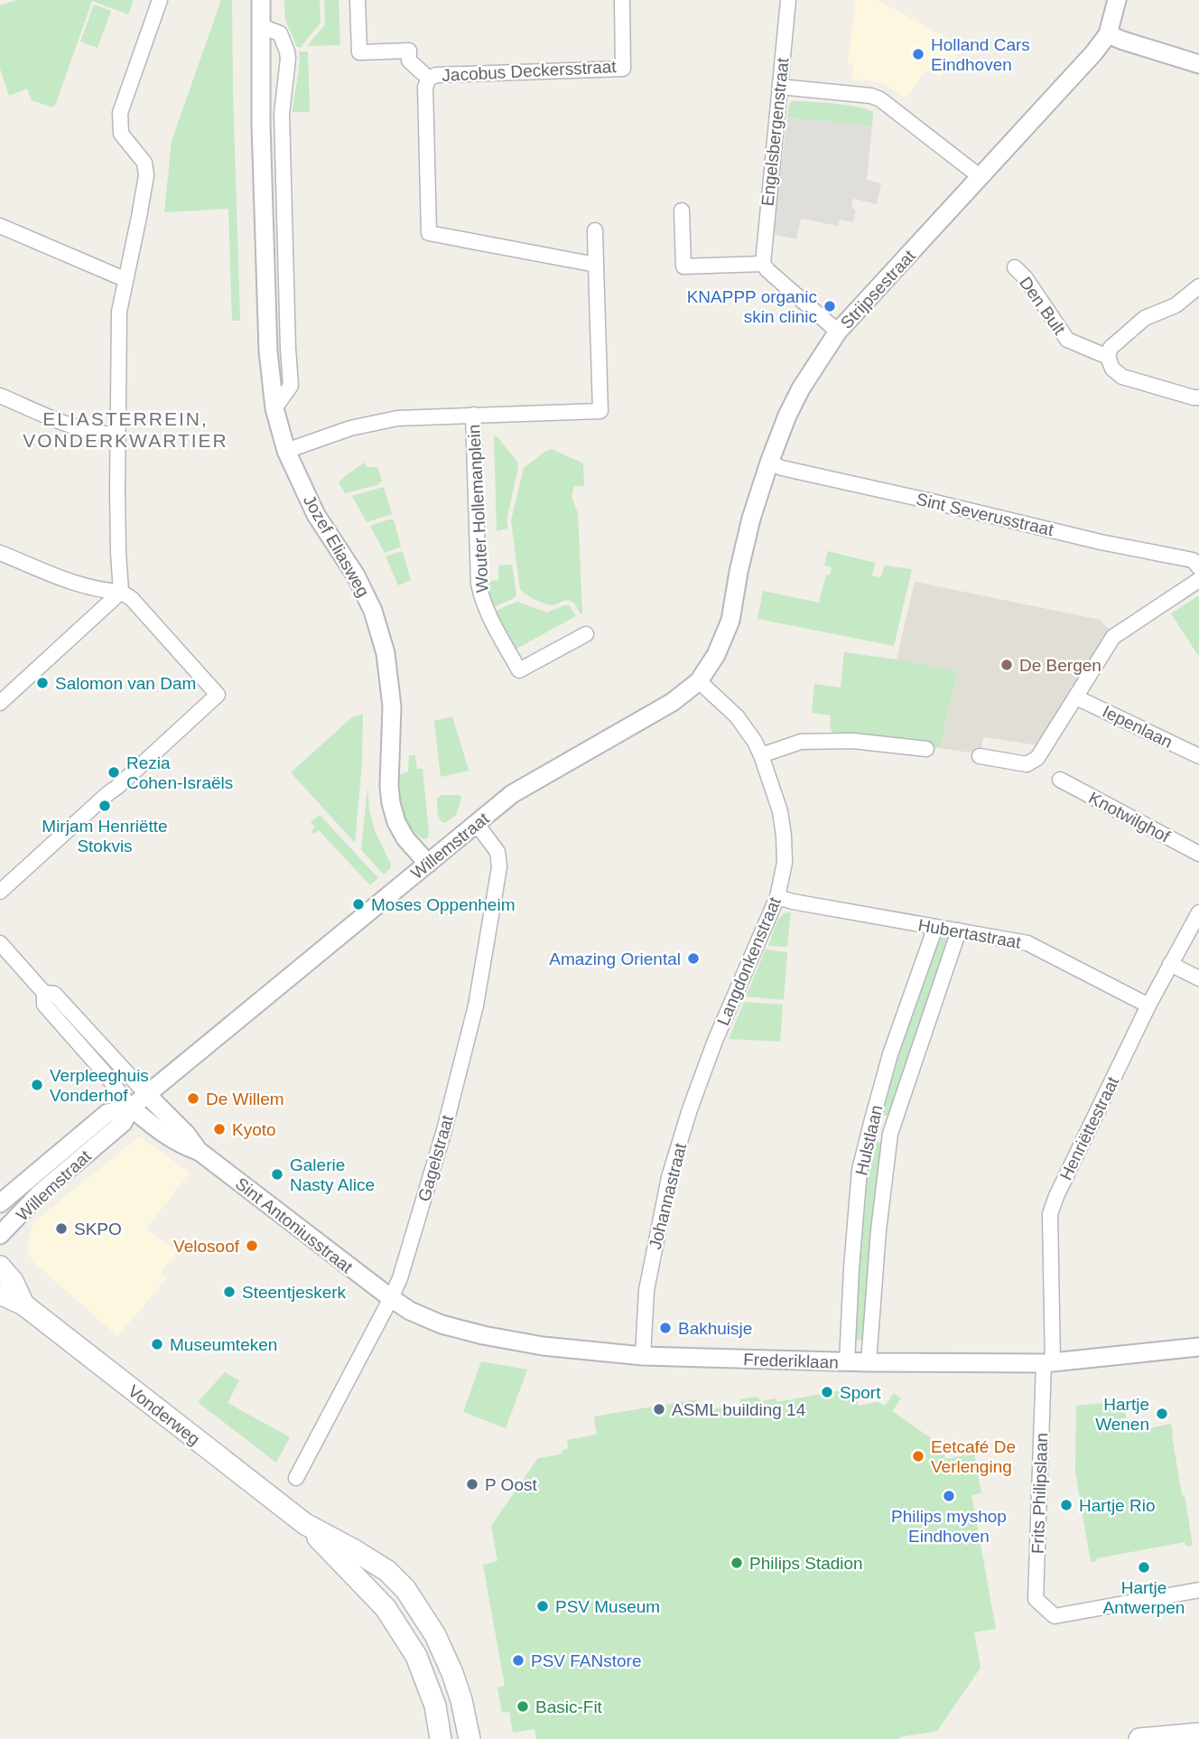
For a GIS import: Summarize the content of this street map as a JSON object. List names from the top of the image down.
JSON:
{
  "streets": {
    "main road": ["Vonderweg"],
    "street": [
      "Jacobus Deckersstraat",
      "Engelsbergenstraat",
      "Strijpsestraat",
      "Den Bult",
      "Wouter Hollemanplein",
      "Sint Severusstraat",
      "Jozef Eliasweg",
      "Iepenlaan",
      "Knotwilghof",
      "Willemstraat",
      "Hubertastraat",
      "Langdonkenstraat",
      "Henriëttestraat",
      "Hulstlaan",
      "Gagelstraat",
      "Johannastraat",
      "Sint Antoniusstraat",
      "Frederiklaan",
      "Frits Philipslaan"
    ]
  },
  "crossings": [
    ["Strijpsestraat", "Sint Severusstraat"],
    ["Strijpsestraat", "Willemstraat"],
    ["Strijpsestraat", "Langdonkenstraat"],
    ["Jozef Eliasweg", "Willemstraat"],
    ["Willemstraat", "Langdonkenstraat"],
    ["Willemstraat", "Gagelstraat"],
    ["Willemstraat", "Sint Antoniusstraat"],
    ["Hubertastraat", "Langdonkenstraat"],
    ["Hubertastraat", "Henriëttestraat"],
    ["Hubertastraat", "Hulstlaan"],
    ["Langdonkenstraat", "Johannastraat"],
    ["Henriëttestraat", "Frederiklaan"],
    ["Henriëttestraat", "Frits Philipslaan"],
    ["Hulstlaan", "Frederiklaan"],
    ["Gagelstraat", "Sint Antoniusstraat"],
    ["Gagelstraat", "Frederiklaan"],
    ["Johannastraat", "Frederiklaan"],
    ["Sint Antoniusstraat", "Frederiklaan"],
    ["Frederiklaan", "Frits Philipslaan"]
  ],
  "districts": ["ELIASTERREIN, VONDERKWARTIER"],
  "places": [
    "Holland Cars Eindhoven",
    "KNAPPP organic skin clinic",
    "De Bergen",
    "Salomon van Dam",
    "Rezia Cohen-Israëls",
    "Mirjam Henriëtte Stokvis",
    "Moses Oppenheim",
    "Amazing Oriental",
    "Verpleeghuis Vonderhof",
    "De Willem",
    "Kyoto",
    "Galerie Nasty Alice",
    "SKPO",
    "Velosoof",
    "Steentjeskerk",
    "Bakhuisje",
    "Museumteken",
    "Sport",
    "ASML building 14",
    "Hartje Wenen",
    "Eetcafé De Verlenging",
    "P Oost",
    "Philips myshop Eindhoven",
    "Hartje Rio",
    "Philips Stadion",
    "Hartje Antwerpen",
    "PSV Museum",
    "PSV FANstore",
    "Basic-Fit"
  ]
}
